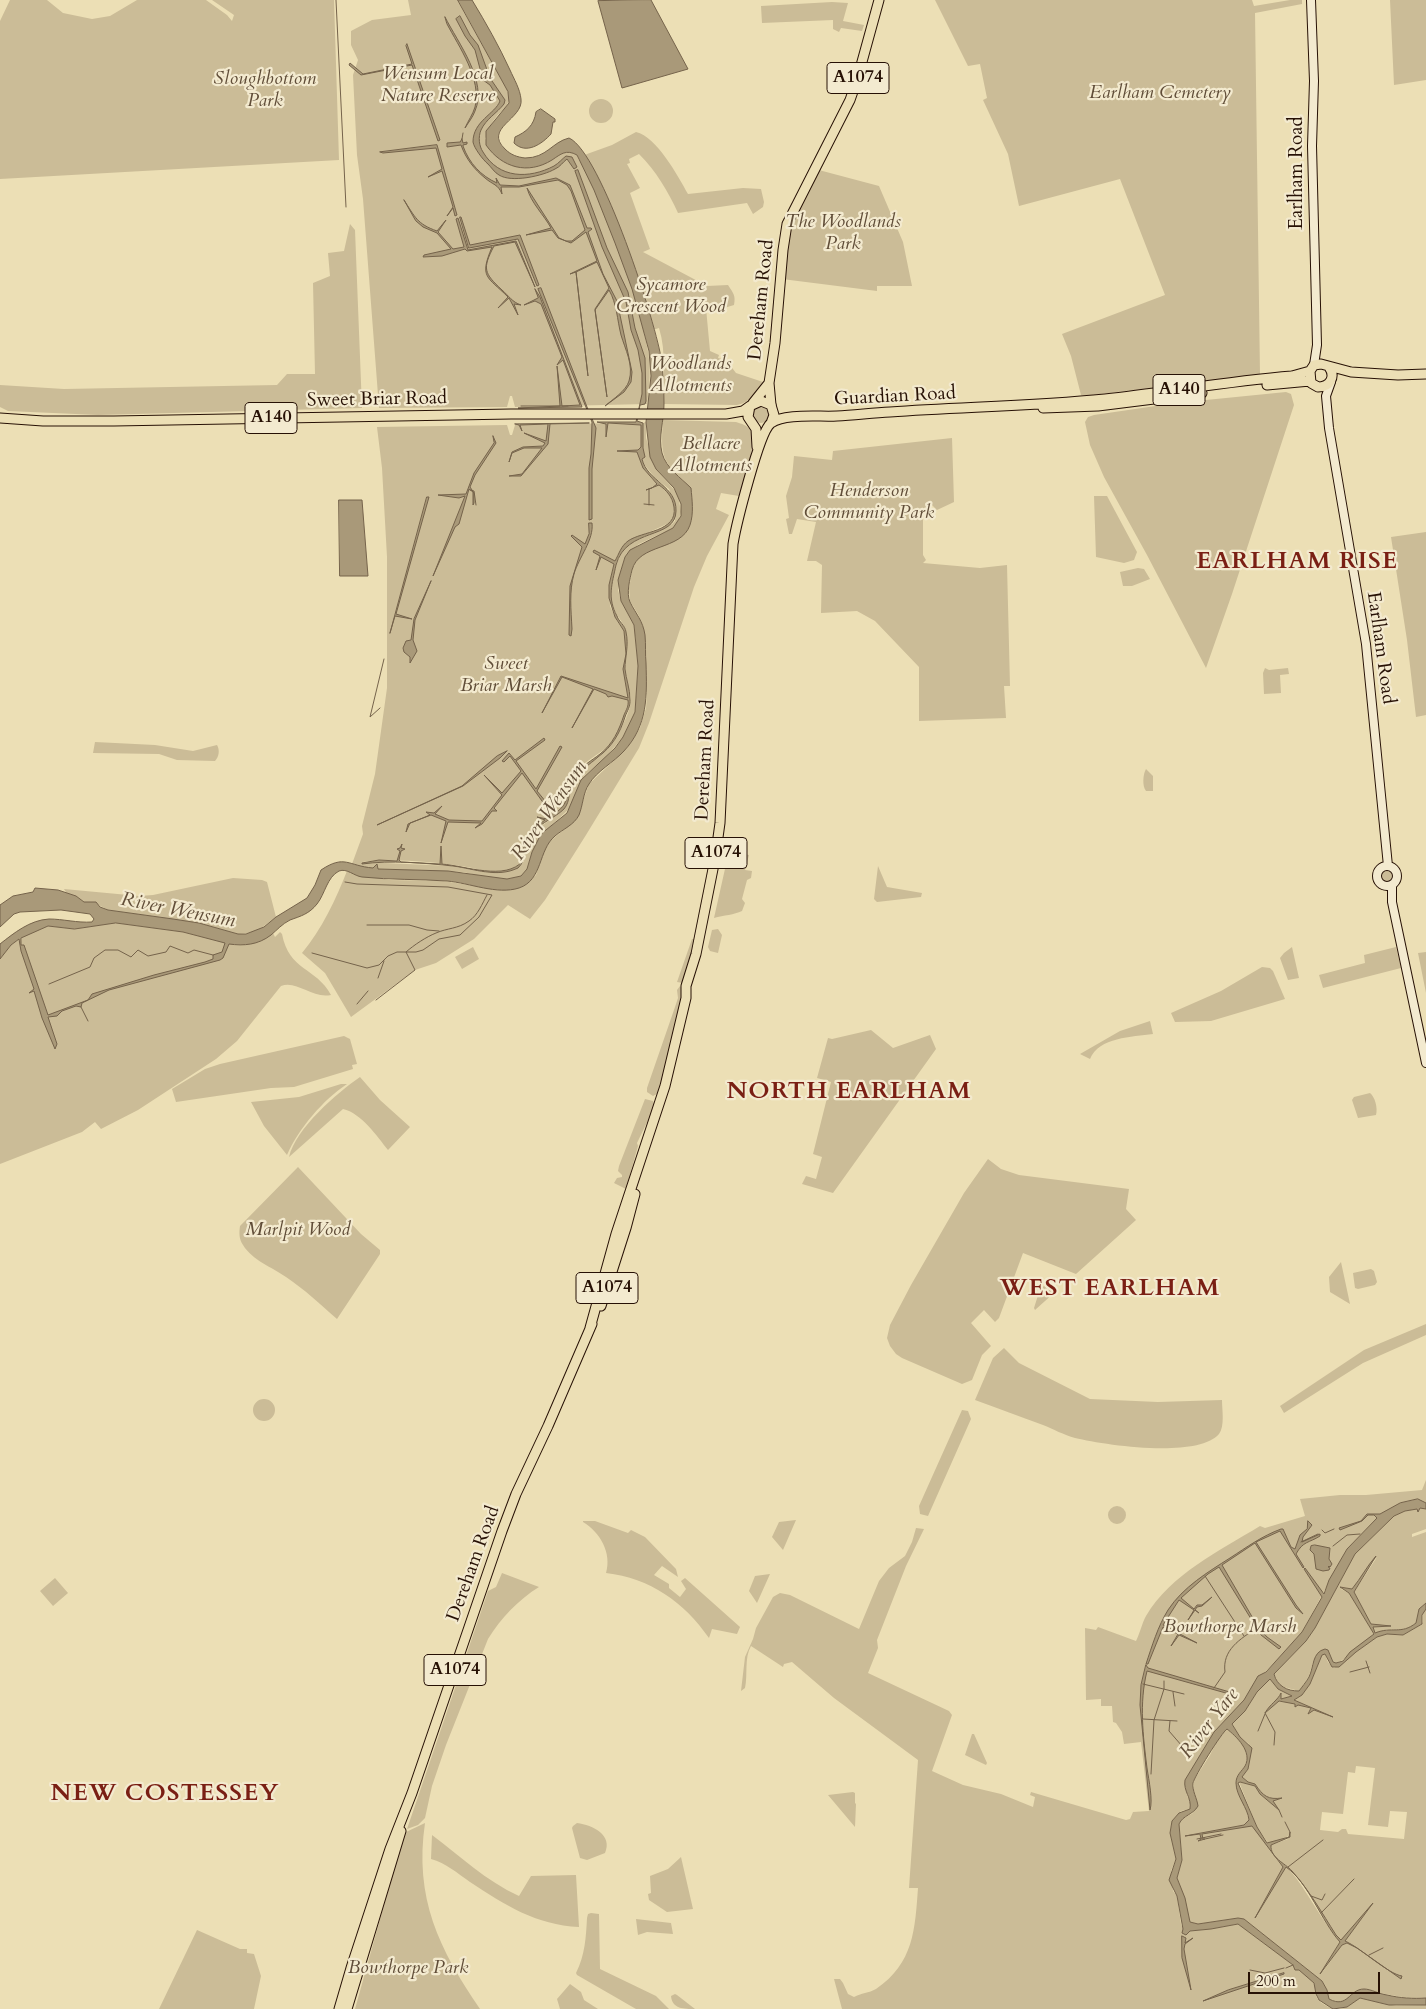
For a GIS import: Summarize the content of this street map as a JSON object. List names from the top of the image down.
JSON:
{
  "streets": {
    "main road": [
      "A1074",
      "Earlham Road",
      "Dereham Road",
      "A140",
      "Guardian Road",
      "Sweet Briar Road"
    ]
  },
  "crossings": [
    ["Earlham Road", "A140"],
    ["Dereham Road", "A140"],
    ["Dereham Road", "Guardian Road"],
    ["Dereham Road", "Sweet Briar Road"],
    ["A140", "Guardian Road"],
    ["A140", "Sweet Briar Road"],
    ["Guardian Road", "Sweet Briar Road"]
  ],
  "districts": [
    "EARLHAM RISE",
    "NORTH EARLHAM",
    "WEST EARLHAM",
    "NEW COSTESSEY"
  ],
  "water": ["River Wensum", "River Yare"],
  "parks": [
    "Wensum Local Nature Reserve",
    "Sloughbottom Park",
    "Earlham Cemetery",
    "The Woodlands Park",
    "Sycamore Crescent Wood",
    "Woodlands Allotments",
    "Bellacre Allotments",
    "Henderson Community Park",
    "Sweet Briar Marsh",
    "Marlpit Wood",
    "Bowthorpe Marsh",
    "Bowthorpe Park"
  ],
  "scale_bar": "200 m"
}
